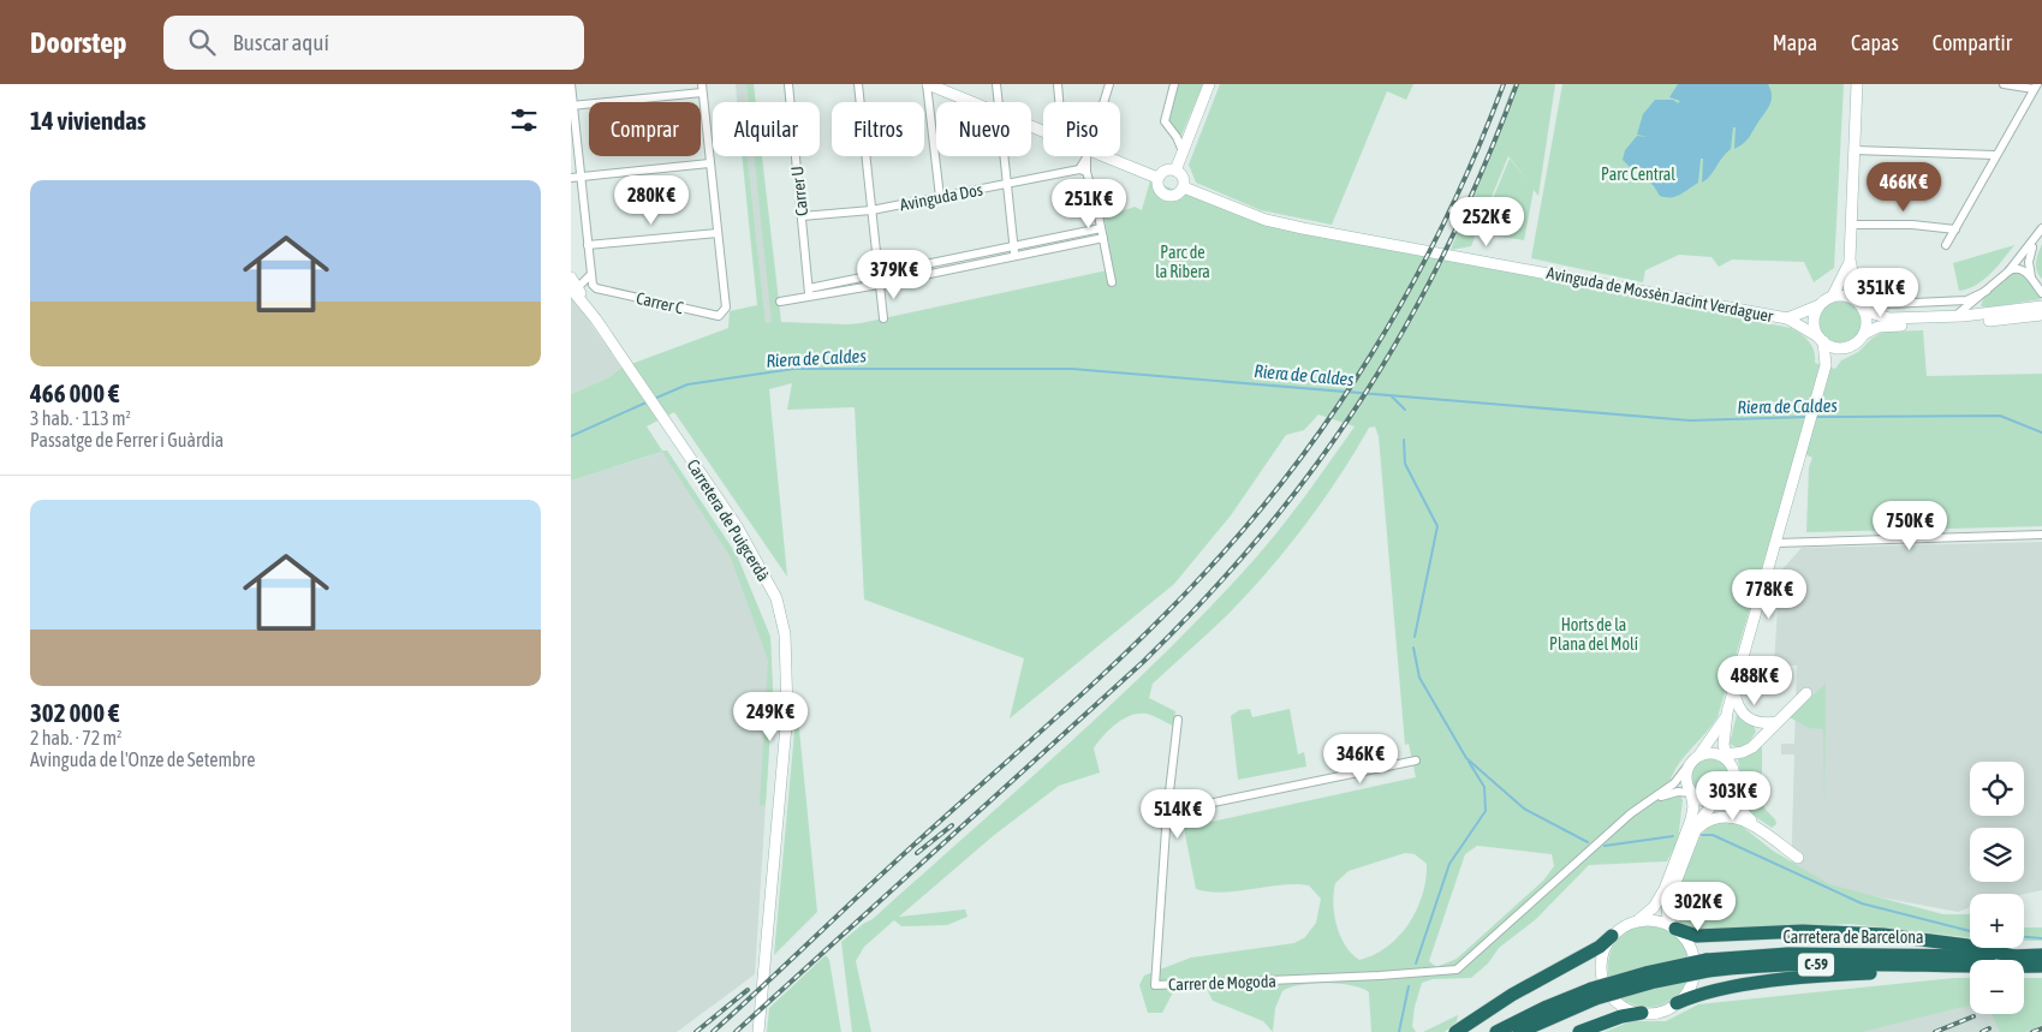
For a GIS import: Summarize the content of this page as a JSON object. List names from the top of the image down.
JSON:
{
  "streets": {
    "highway": ["Carretera de Barcelona", "C-59"],
    "main road": ["Avinguda de Mossèn Jacint Verdaguer", "Carretera de Puigcerdà"],
    "street": [
      "Carrer U",
      "Avinguda Dos",
      "Carrer C",
      "Carrer de Mogoda"
    ]
  },
  "crossings": [
    ["Carrer U", "Avinguda Dos"]
  ],
  "water": ["Riera de Caldes"],
  "parks": ["Parc Central", "Parc de la Ribera", "Horts de la Plana del Molí"],
  "page": {
    "header": "Doorstep",
    "search": "Buscar aquí",
    "nav": ["Mapa", "Capas", "Compartir"],
    "heading": "14 viviendas",
    "chip": [
      "Comprar",
      "Alquilar",
      "Filtros",
      "Nuevo",
      "Piso"
    ],
    "list": [
      {
        "name": "466 000 €",
        "note": "3 hab. · 113 m² · Passatge de Ferrer i Guàrdia"
      },
      {
        "name": "302 000 €",
        "note": "2 hab. · 72 m² · Avinguda de l'Onze de Setembre"
      }
    ],
    "price": [
      "466K €",
      "280K €",
      "251K €",
      "252K €",
      "379K €",
      "351K €",
      "750K €",
      "778K €",
      "488K €",
      "249K €",
      "346K €",
      "303K €",
      "514K €",
      "302K €"
    ],
    "map_buttons": ["+", "−"]
  }
}
